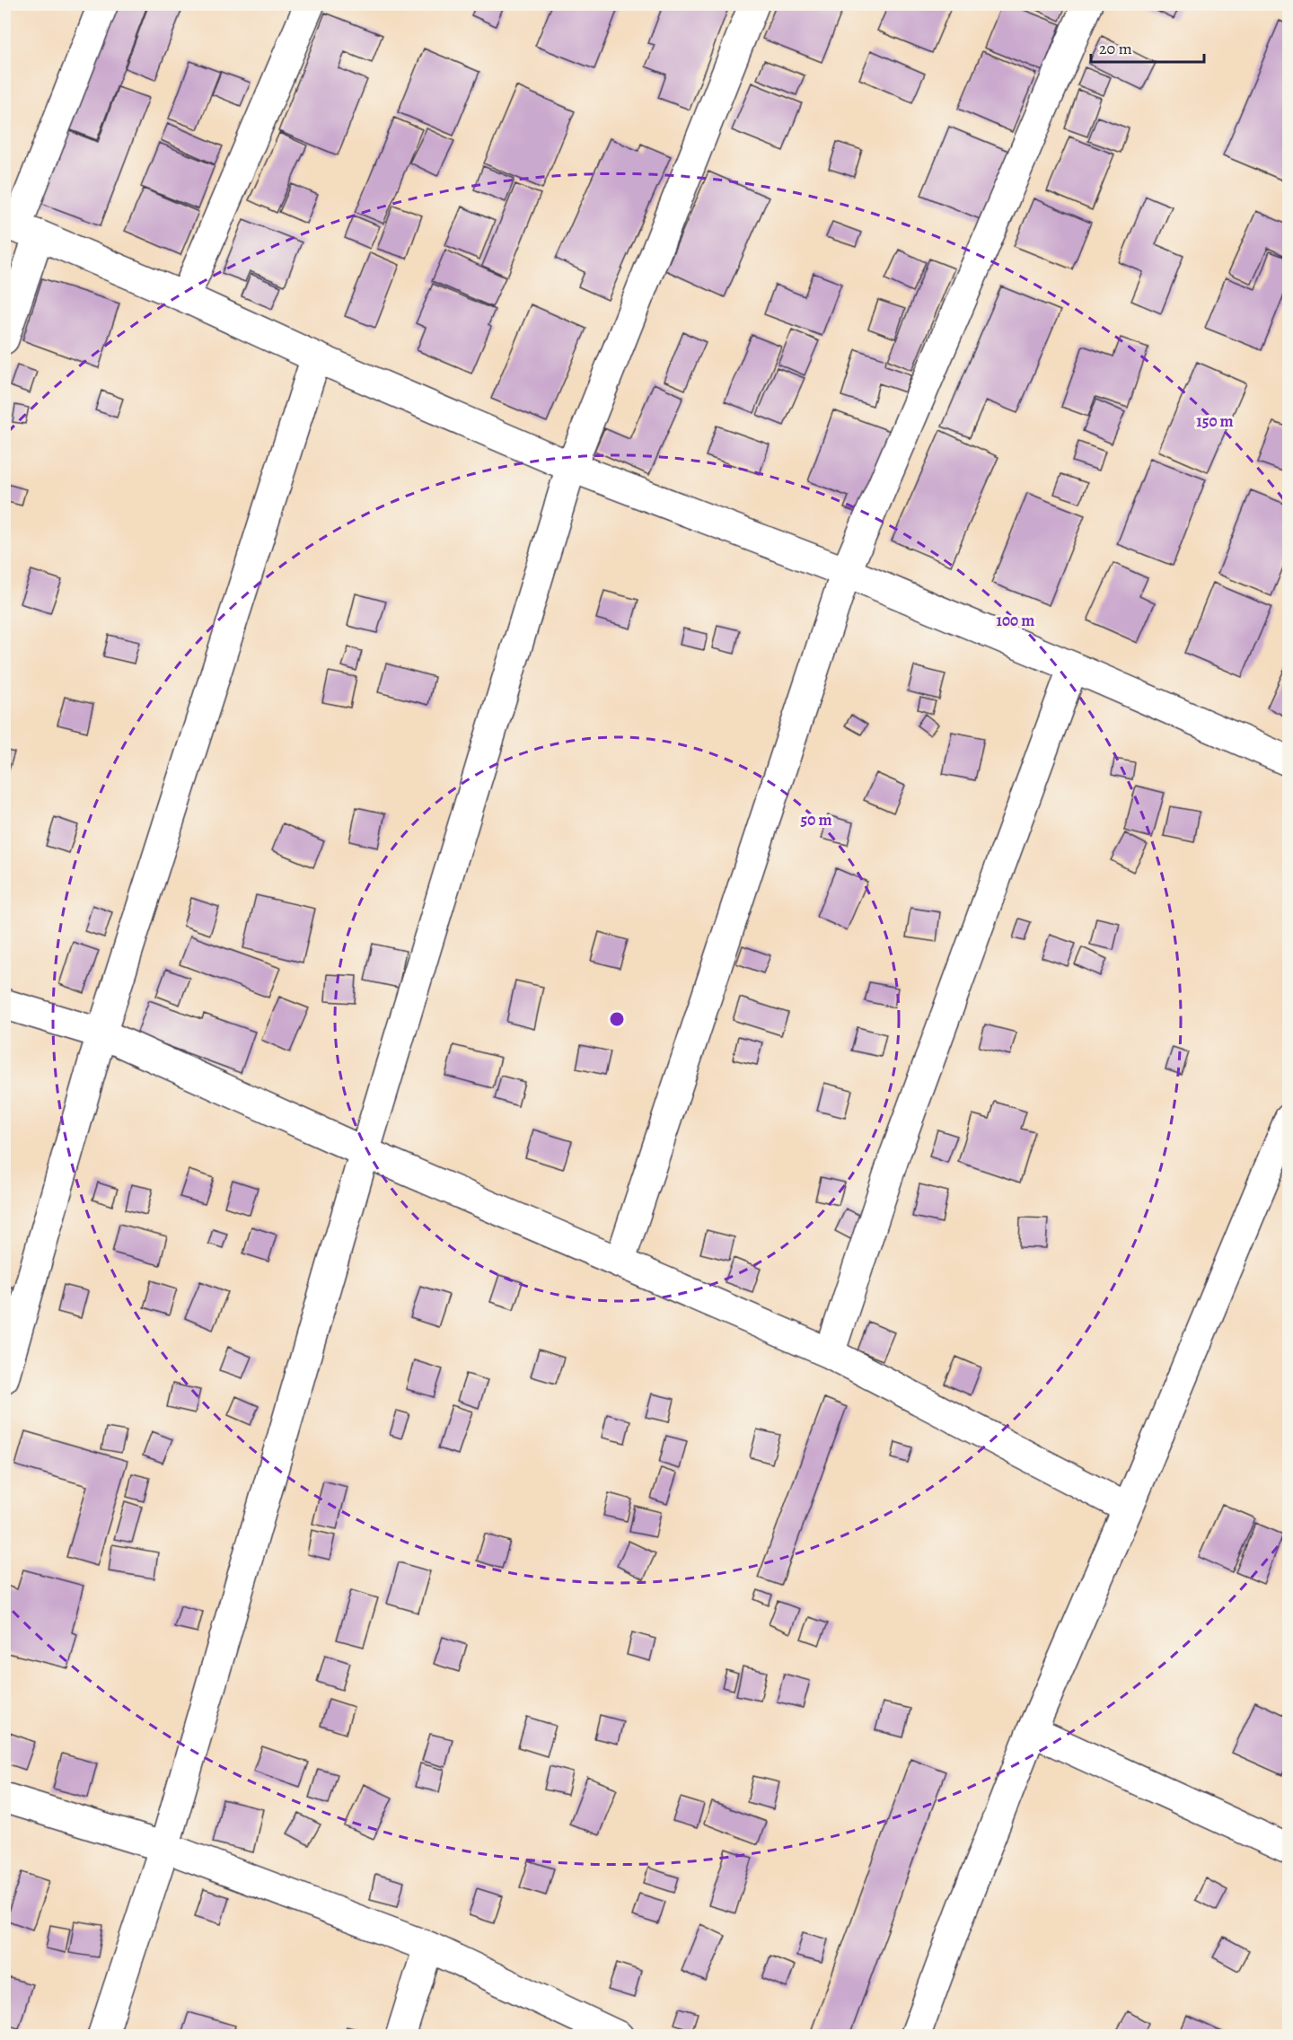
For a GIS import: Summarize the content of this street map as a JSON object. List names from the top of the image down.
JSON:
{
  "scale_bar": "20 m",
  "rings": ["150 m", "100 m", "50 m"]
}
